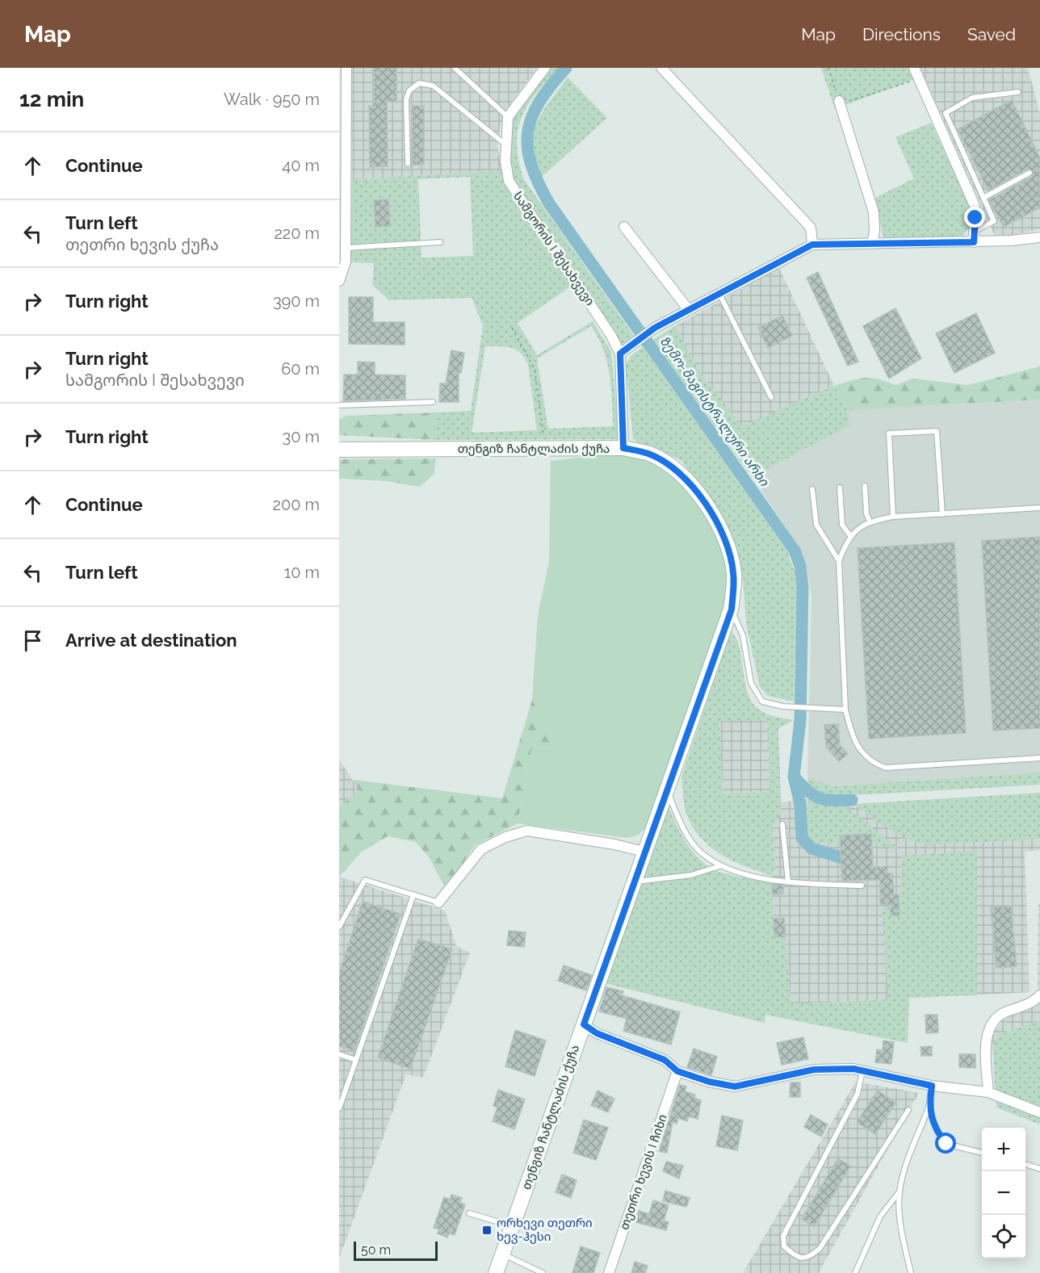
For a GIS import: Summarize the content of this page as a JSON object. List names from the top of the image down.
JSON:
{
  "streets": {
    "street": ["სამგორის I შესახვევი", "თენგიზ ჩანტლაძის ქუჩა", "თეთრი ხევის I ჩიხი"]
  },
  "crossings": [
    ["სამგორის I შესახვევი", "თენგიზ ჩანტლაძის ქუჩა"]
  ],
  "water": ["ზემო-მაგისტრალური არხი"],
  "places": {
    "transit": ["ორხევი თეთრი ხევ-ჰესი"]
  },
  "scale_bar": "50 m",
  "page": {
    "header": "Map",
    "nav": ["Map", "Directions", "Saved"],
    "heading": ["12 min", "Walk · 950 m"],
    "list": [
      ["Continue", "40 m"],
      ["Turn left", "თეთრი ხევის ქუჩა", "220 m"],
      ["Turn right", "390 m"],
      ["Turn right", "სამგორის I შესახვევი", "60 m"],
      ["Turn right", "30 m"],
      ["Continue", "200 m"],
      ["Turn left", "10 m"],
      "Arrive at destination"
    ],
    "map_buttons": ["+", "−"],
    "scale": "50 m"
  }
}
